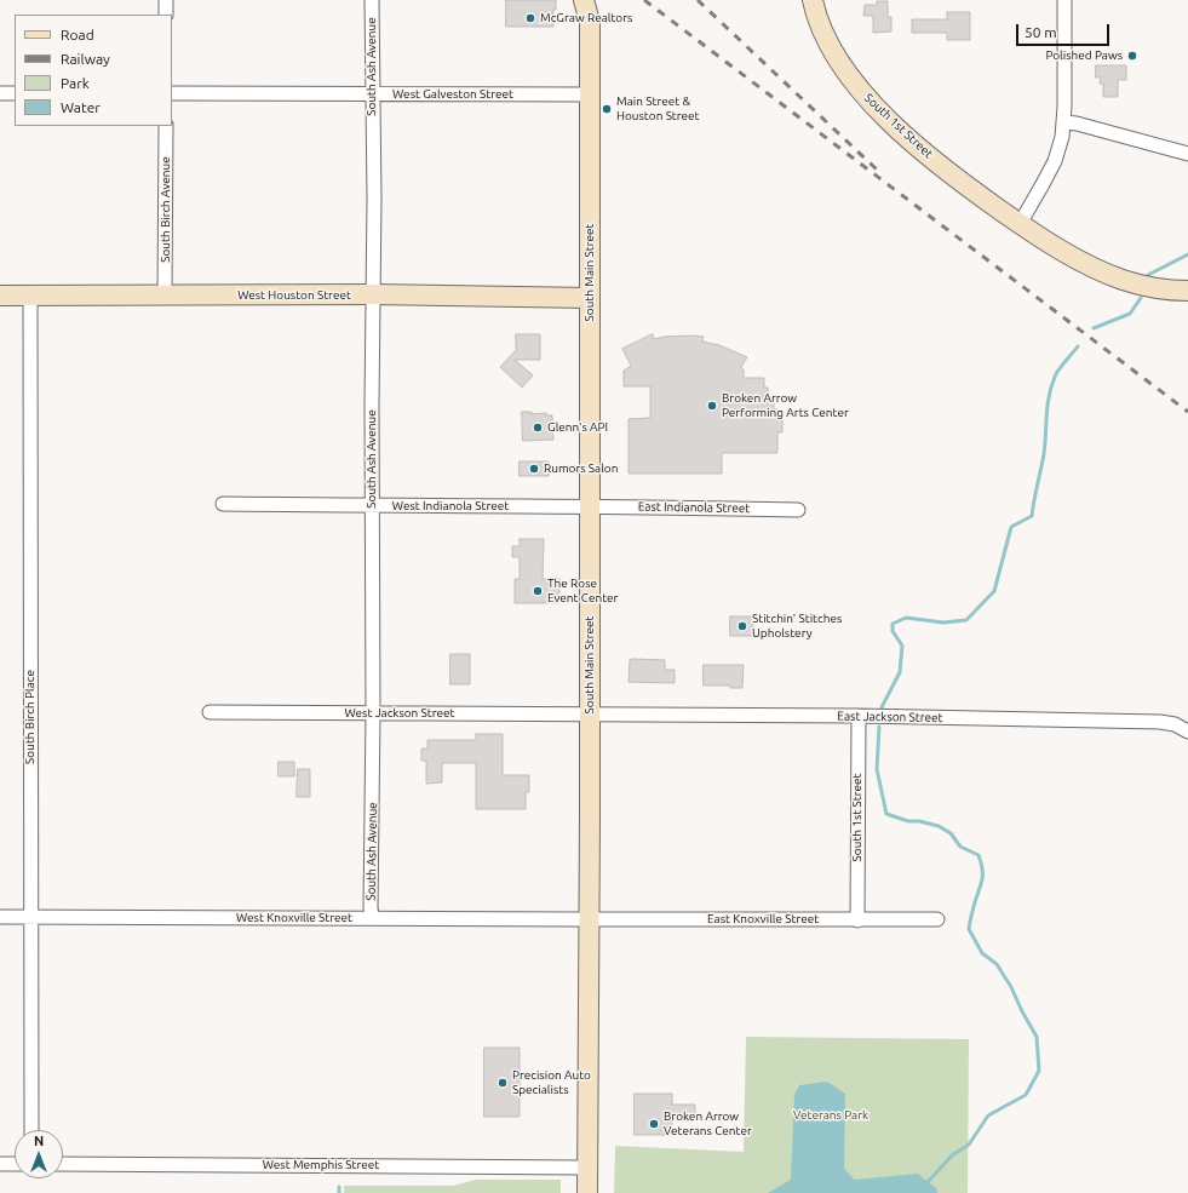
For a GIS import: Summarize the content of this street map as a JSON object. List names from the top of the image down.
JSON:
{
  "streets": {
    "street": [
      "South Ash Avenue",
      "West Galveston Street",
      "South 1st Street",
      "South Birch Avenue",
      "South Main Street",
      "West Houston Street",
      "West Indianola Street",
      "East Indianola Street",
      "West Jackson Street",
      "South Birch Place",
      "East Jackson Street",
      "West Knoxville Street",
      "East Knoxville Street",
      "West Memphis Street"
    ]
  },
  "crossings": [
    ["South Ash Avenue", "West Galveston Street"],
    ["South Ash Avenue", "West Houston Street"],
    ["South Ash Avenue", "West Indianola Street"],
    ["South Ash Avenue", "West Jackson Street"],
    ["South Ash Avenue", "West Knoxville Street"],
    ["West Galveston Street", "South Main Street"],
    ["South 1st Street", "East Jackson Street"],
    ["South 1st Street", "East Knoxville Street"],
    ["South Birch Avenue", "West Houston Street"],
    ["South Main Street", "West Houston Street"],
    ["South Main Street", "West Indianola Street"],
    ["South Main Street", "East Indianola Street"],
    ["South Main Street", "West Jackson Street"],
    ["South Main Street", "East Jackson Street"],
    ["South Main Street", "West Knoxville Street"],
    ["South Main Street", "East Knoxville Street"],
    ["South Main Street", "West Memphis Street"],
    ["West Houston Street", "South Birch Place"],
    ["West Indianola Street", "East Indianola Street"],
    ["West Jackson Street", "East Jackson Street"],
    ["South Birch Place", "West Knoxville Street"],
    ["West Knoxville Street", "East Knoxville Street"]
  ],
  "parks": ["Veterans Park"],
  "places": [
    "McGraw Realtors",
    "Polished Paws",
    "Main Street & Houston Street",
    "Broken Arrow Performing Arts Center",
    "Glenn's API",
    "Rumors Salon",
    "The Rose Event Center",
    "Stitchin' Stitches Upholstery",
    "Precision Auto Specialists",
    "Broken Arrow Veterans Center"
  ],
  "legend": [
    "Road",
    "Railway",
    "Park",
    "Water"
  ],
  "scale_bar": "50 m",
  "north": "top"
}
